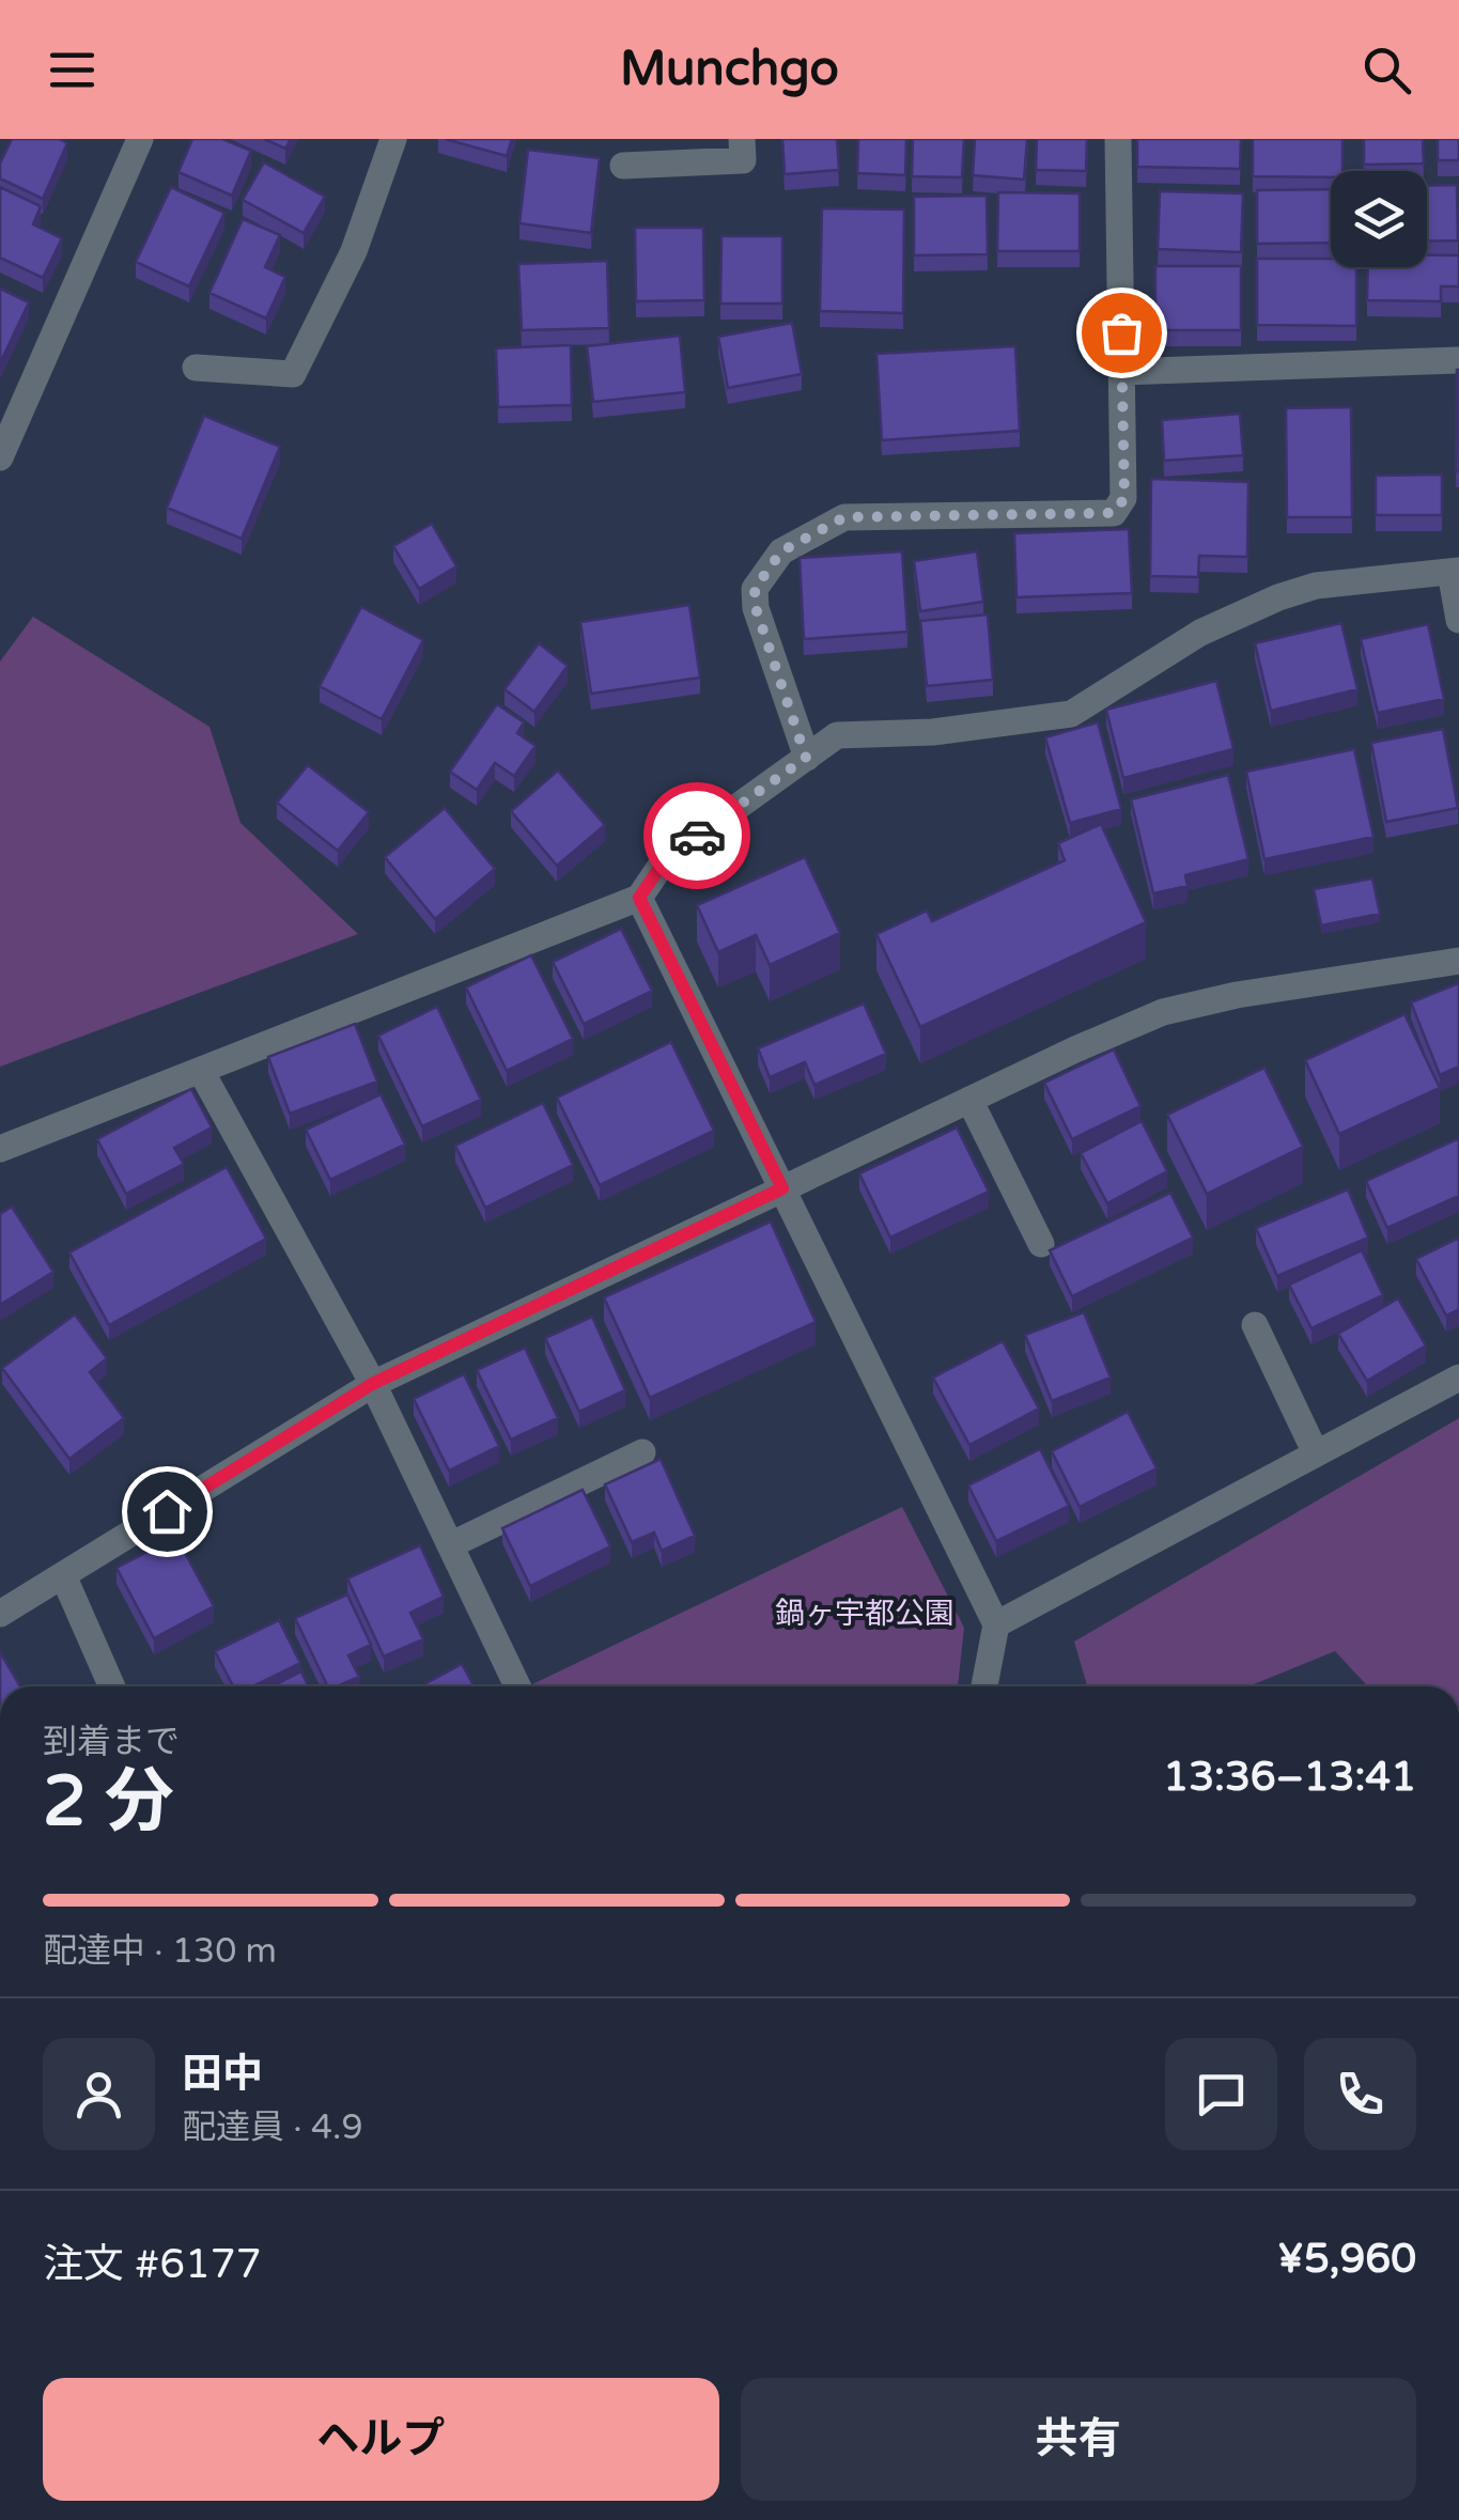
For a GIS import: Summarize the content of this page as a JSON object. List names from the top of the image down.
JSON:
{
  "parks": ["鍋ヶ宇都公園"],
  "page": {
    "header": "Munchgo",
    "heading": ["2 分", "到着まで", "13:36–13:41"],
    "panel": [
      "田中",
      "配達員 · 4.9",
      "注文 #6177",
      "¥5,960"
    ],
    "bar": "配達中 · 130 m",
    "buttons": ["ヘルプ", "共有"]
  }
}
